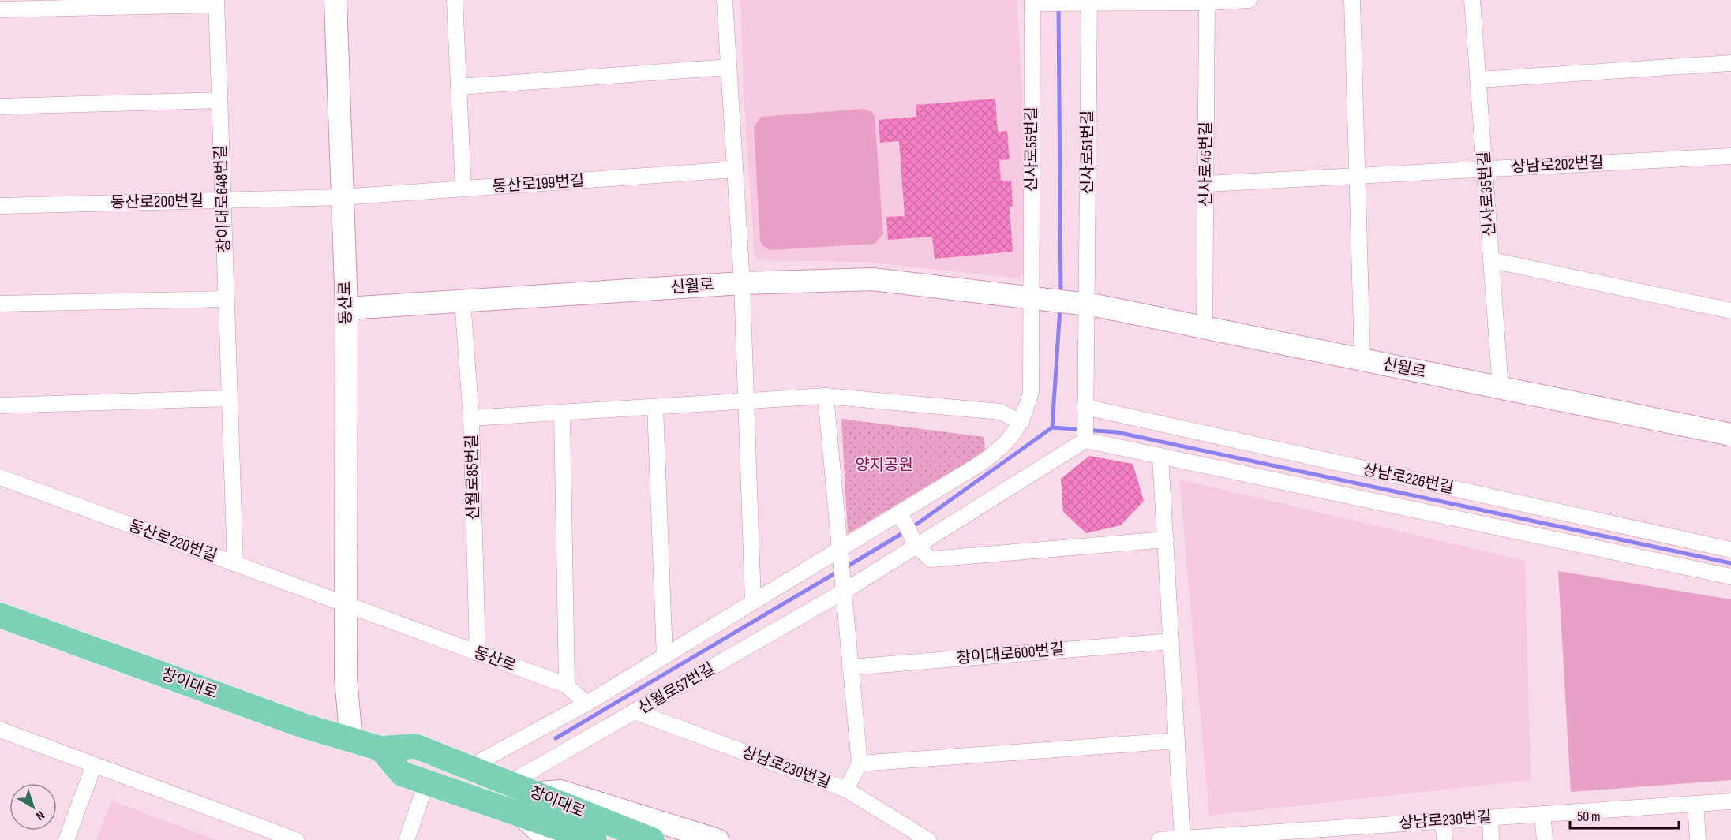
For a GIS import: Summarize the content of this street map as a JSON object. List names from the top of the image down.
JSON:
{
  "streets": {
    "main road": ["창이대로"],
    "street": [
      "신사로55번길",
      "신사로51번길",
      "신사로45번길",
      "상남로202번길",
      "동산로199번길",
      "신사로35번길",
      "창이대로648번길",
      "동산로200번길",
      "신월로",
      "동산로",
      "신월로85번길",
      "상남로226번길",
      "동산로220번길",
      "창이대로600번길",
      "신월로57번길",
      "상남로230번길"
    ]
  },
  "crossings": [
    ["신사로55번길", "신월로"],
    ["신사로55번길", "동산로"],
    ["신사로55번길", "창이대로"],
    ["신사로51번길", "신월로"],
    ["신사로45번길", "상남로202번길"],
    ["신사로45번길", "신월로"],
    ["상남로202번길", "신사로35번길"],
    ["동산로199번길", "동산로200번길"],
    ["동산로199번길", "동산로"],
    ["신사로35번길", "신월로"],
    ["창이대로648번길", "동산로200번길"],
    ["창이대로648번길", "동산로220번길"],
    ["동산로200번길", "동산로"],
    ["신월로", "동산로"],
    ["신월로", "신월로85번길"],
    ["동산로", "신월로85번길"],
    ["동산로", "동산로220번길"],
    ["동산로", "창이대로"],
    ["창이대로", "신월로57번길"],
    ["신월로57번길", "상남로230번길"]
  ],
  "parks": ["양지공원"],
  "scale_bar": "50 m",
  "north": "bottom right"
}
